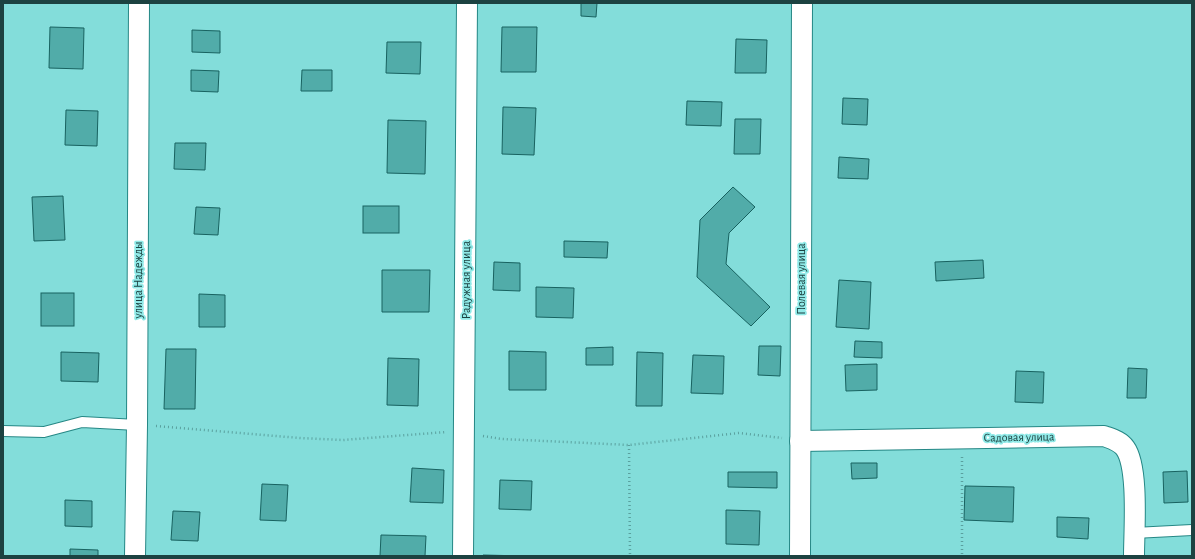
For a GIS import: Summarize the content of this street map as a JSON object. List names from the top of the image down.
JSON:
{
  "streets": {
    "street": [
      "Полевая улица",
      "улица Надежды",
      "Радужная улица",
      "Садовая улица"
    ]
  },
  "crossings": [
    ["Полевая улица", "Садовая улица"]
  ]
}
